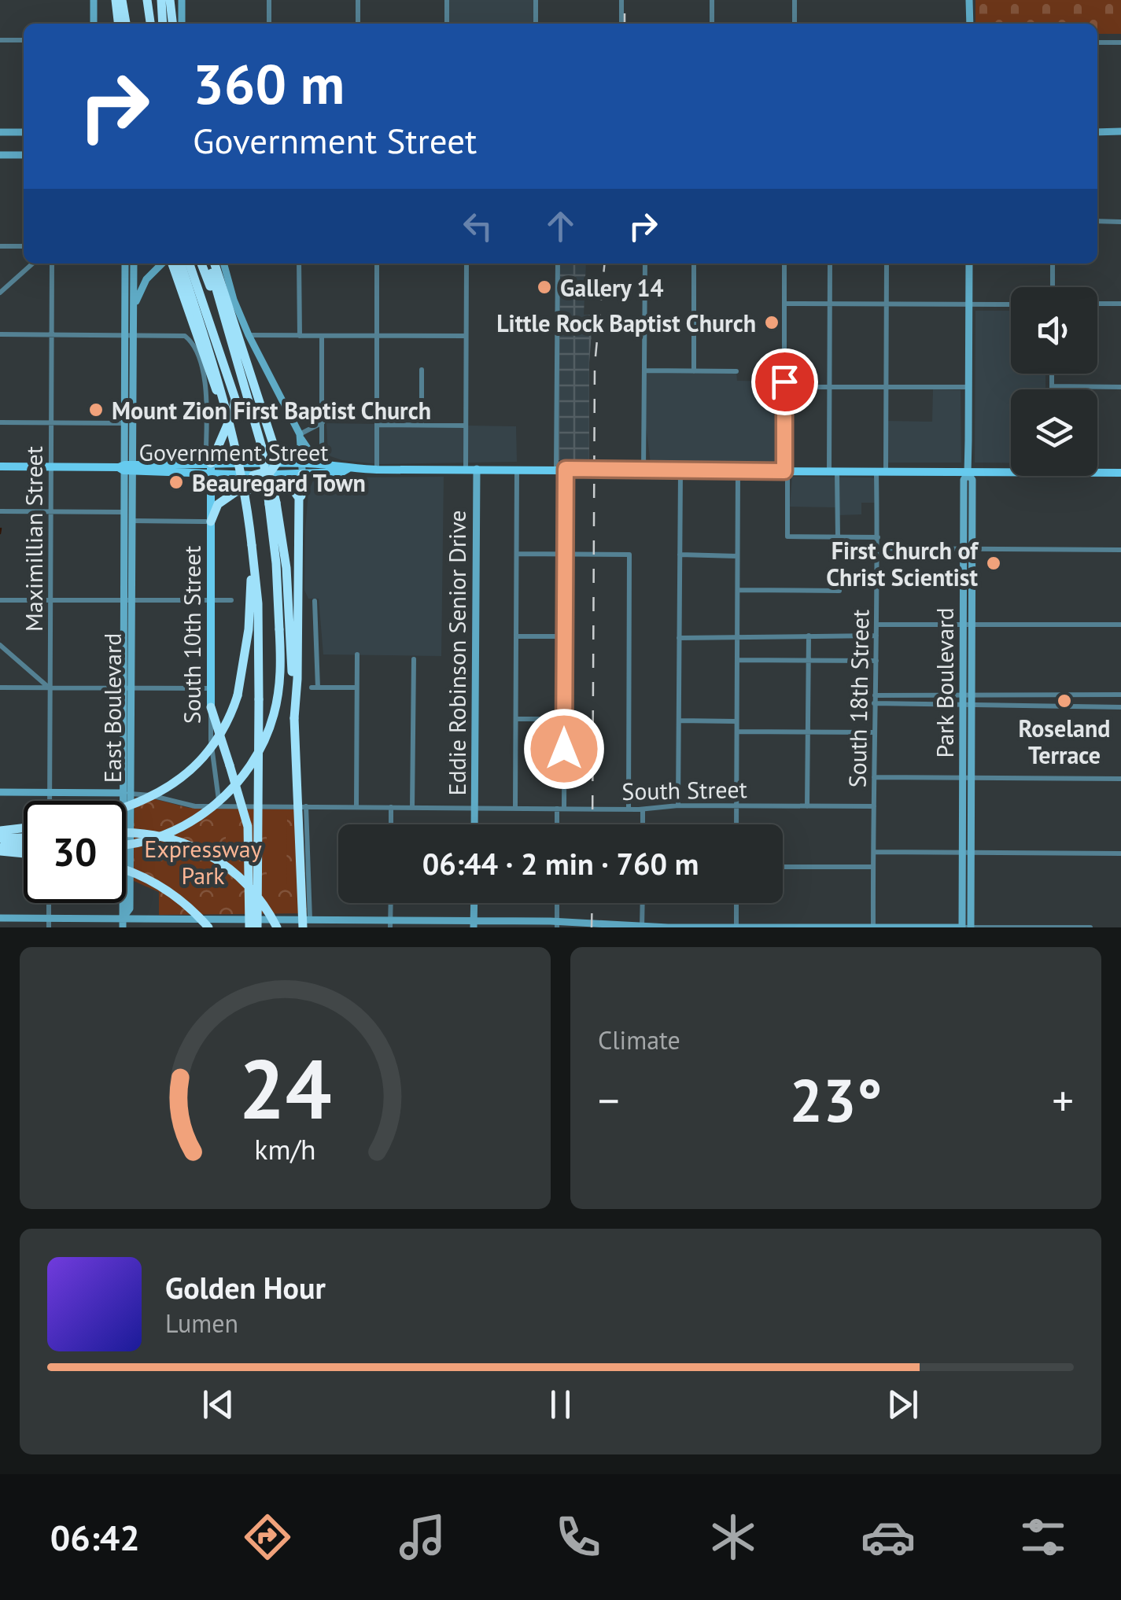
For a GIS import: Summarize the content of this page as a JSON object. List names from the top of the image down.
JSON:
{
  "streets": {
    "main road": ["Government Street", "South 10th Street"],
    "street": [
      "Maximillian Street",
      "Eddie Robinson Senior Drive",
      "Park Boulevard",
      "South 18th Street",
      "East Boulevard",
      "South Street"
    ]
  },
  "crossings": [
    ["Government Street", "Maximillian Street"],
    ["Government Street", "South 10th Street"],
    ["Government Street", "Eddie Robinson Senior Drive"],
    ["Government Street", "Park Boulevard"],
    ["Government Street", "South 18th Street"],
    ["Government Street", "East Boulevard"],
    ["South 10th Street", "South Street"],
    ["Eddie Robinson Senior Drive", "South Street"],
    ["South 18th Street", "South Street"],
    ["East Boulevard", "South Street"]
  ],
  "parks": ["Expressway Park"],
  "places": [
    "Gallery 14",
    "Little Rock Baptist Church",
    "Mount Zion First Baptist Church",
    "Beauregard Town",
    "First Church of Christ Scientist",
    "Roseland Terrace"
  ],
  "page": {
    "turn": ["360 m", "Government Street"],
    "limit": "30",
    "trip": "06:44 · 2 min · 760 m",
    "tile": "Climate",
    "heat": ["−", "23°", "+"],
    "song": ["Golden Hour", "Lumen"],
    "tabs": "06:42",
    "gauge": ["24", "km/h"]
  }
}
